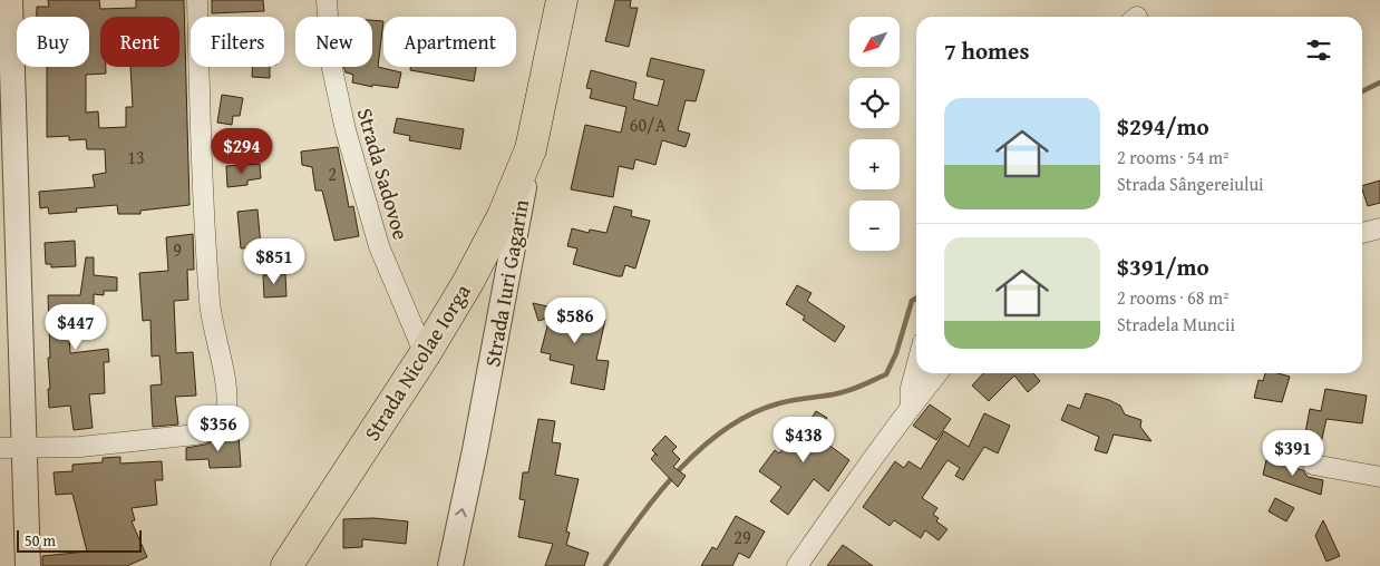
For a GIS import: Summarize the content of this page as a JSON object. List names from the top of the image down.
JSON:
{
  "streets": {
    "main road": ["Strada Iuri Gagarin", "Strada Nicolae Iorga"],
    "street": ["Strada Sadovoe"]
  },
  "crossings": [
    ["Strada Sadovoe", "Strada Nicolae Iorga"],
    ["Strada Iuri Gagarin", "Strada Nicolae Iorga"]
  ],
  "one_way": ["Strada Iuri Gagarin"],
  "house_numbers": [
    "60/A",
    "13",
    "2",
    "9",
    "29"
  ],
  "scale_bar": "50 m",
  "north": "bottom left",
  "page": {
    "map_buttons": ["+", "−"],
    "chip": [
      "Buy",
      "Rent",
      "Filters",
      "New",
      "Apartment"
    ],
    "heading": "7 homes",
    "list": [
      {
        "name": "$294/mo",
        "note": "2 rooms · 54 m² · Strada Sângereiului"
      },
      {
        "name": "$391/mo",
        "note": "2 rooms · 68 m² · Stradela Muncii"
      }
    ],
    "price": [
      "$294",
      "$851",
      "$586",
      "$447",
      "$356",
      "$438",
      "$391"
    ],
    "scale": "50 m"
  }
}
